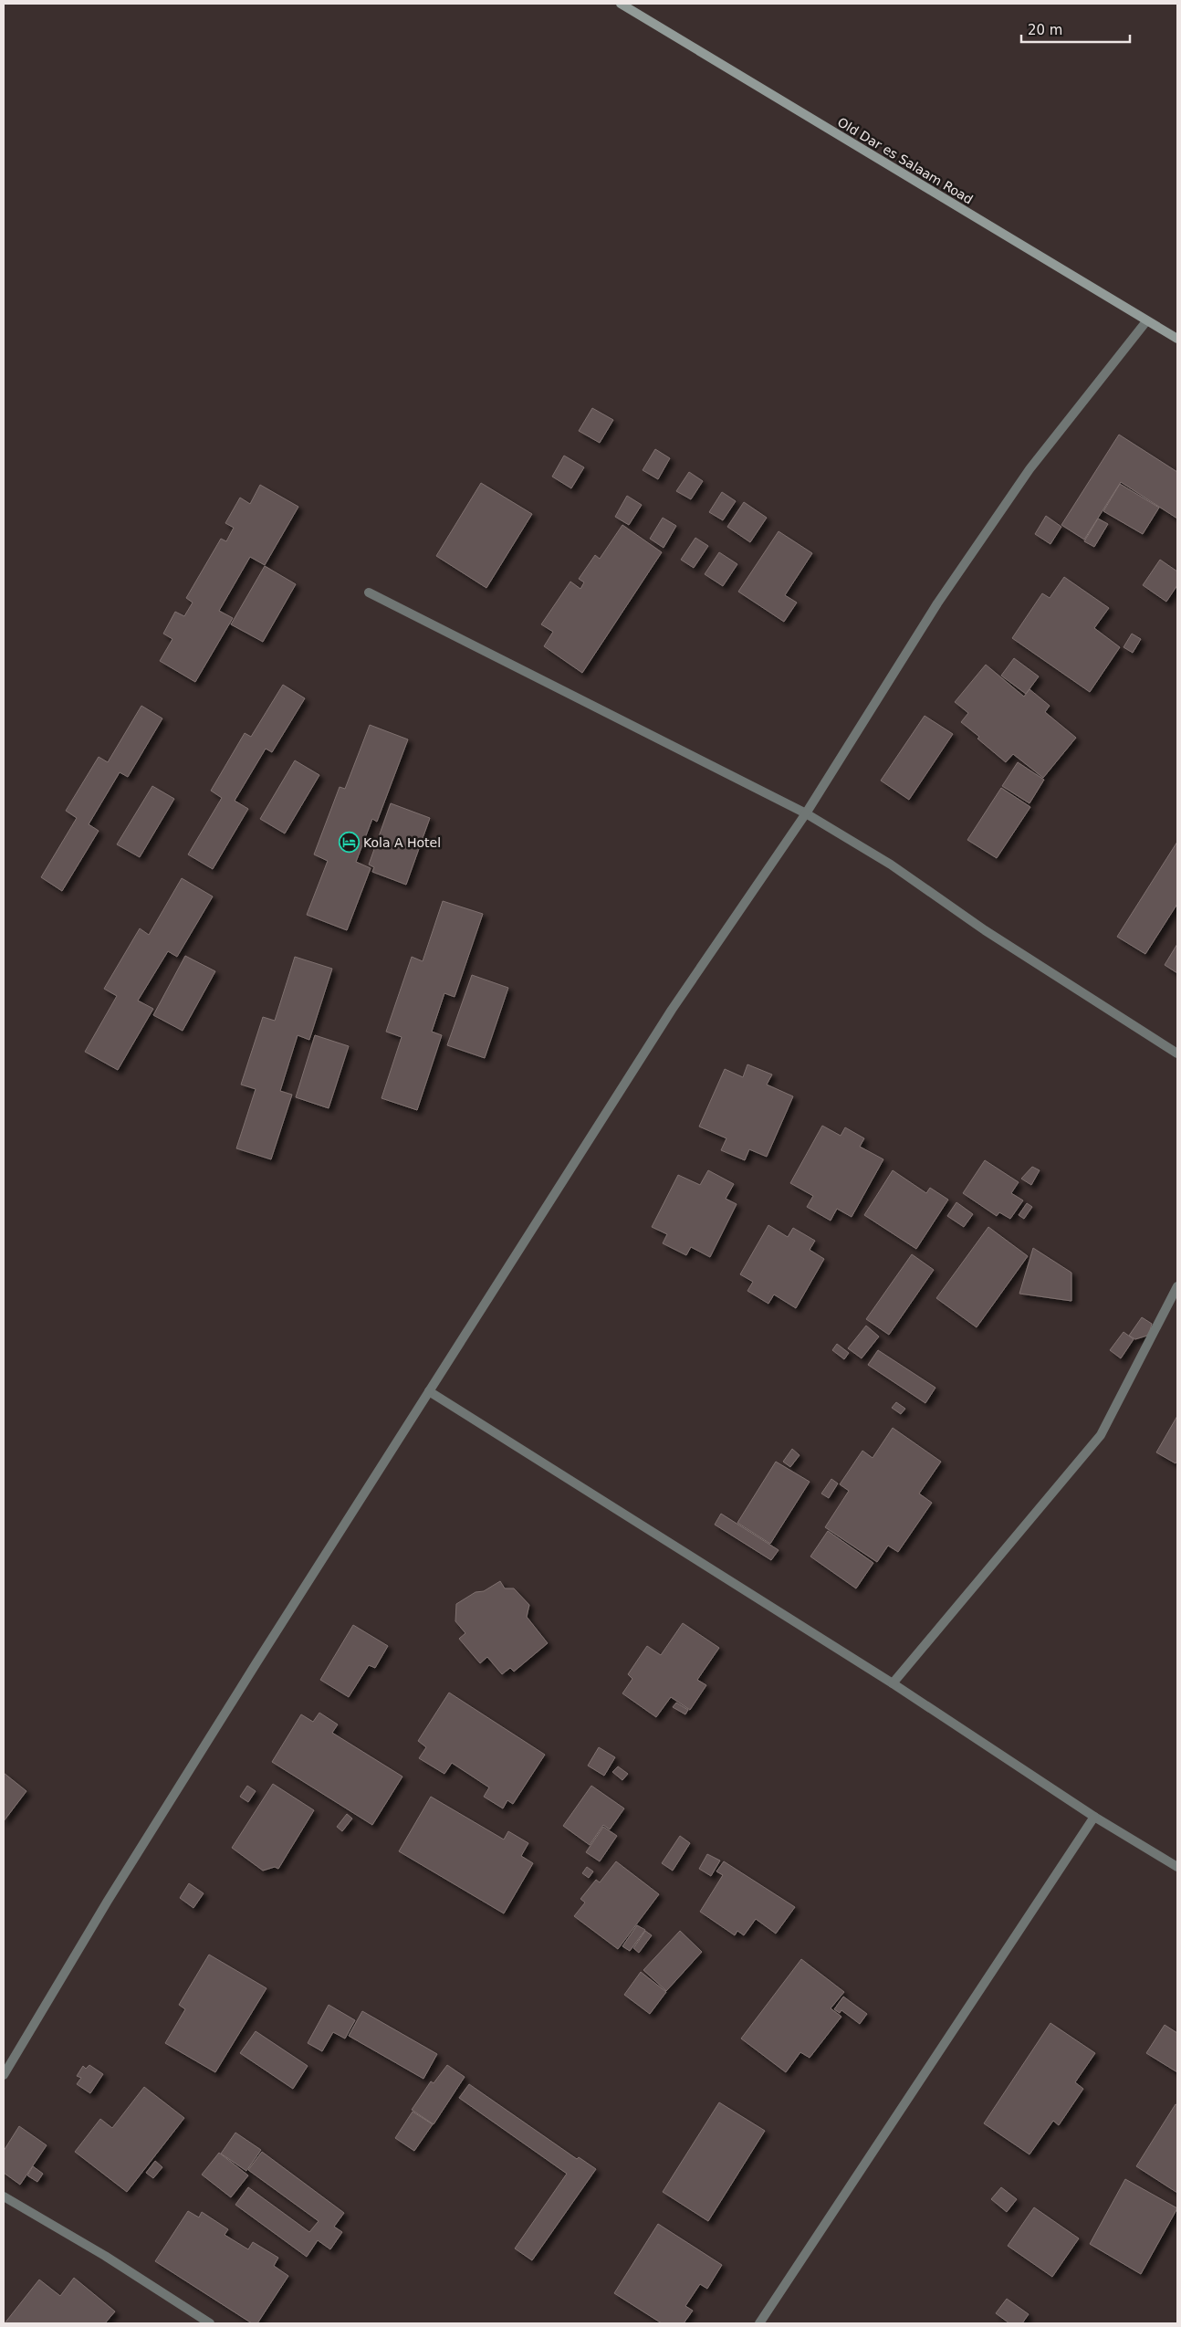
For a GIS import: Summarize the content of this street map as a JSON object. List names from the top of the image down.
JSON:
{
  "streets": {
    "main road": ["Old Dar es Salaam Road"]
  },
  "places": {
    "hotel": ["Kola A Hotel"]
  },
  "scale_bar": "20 m"
}
